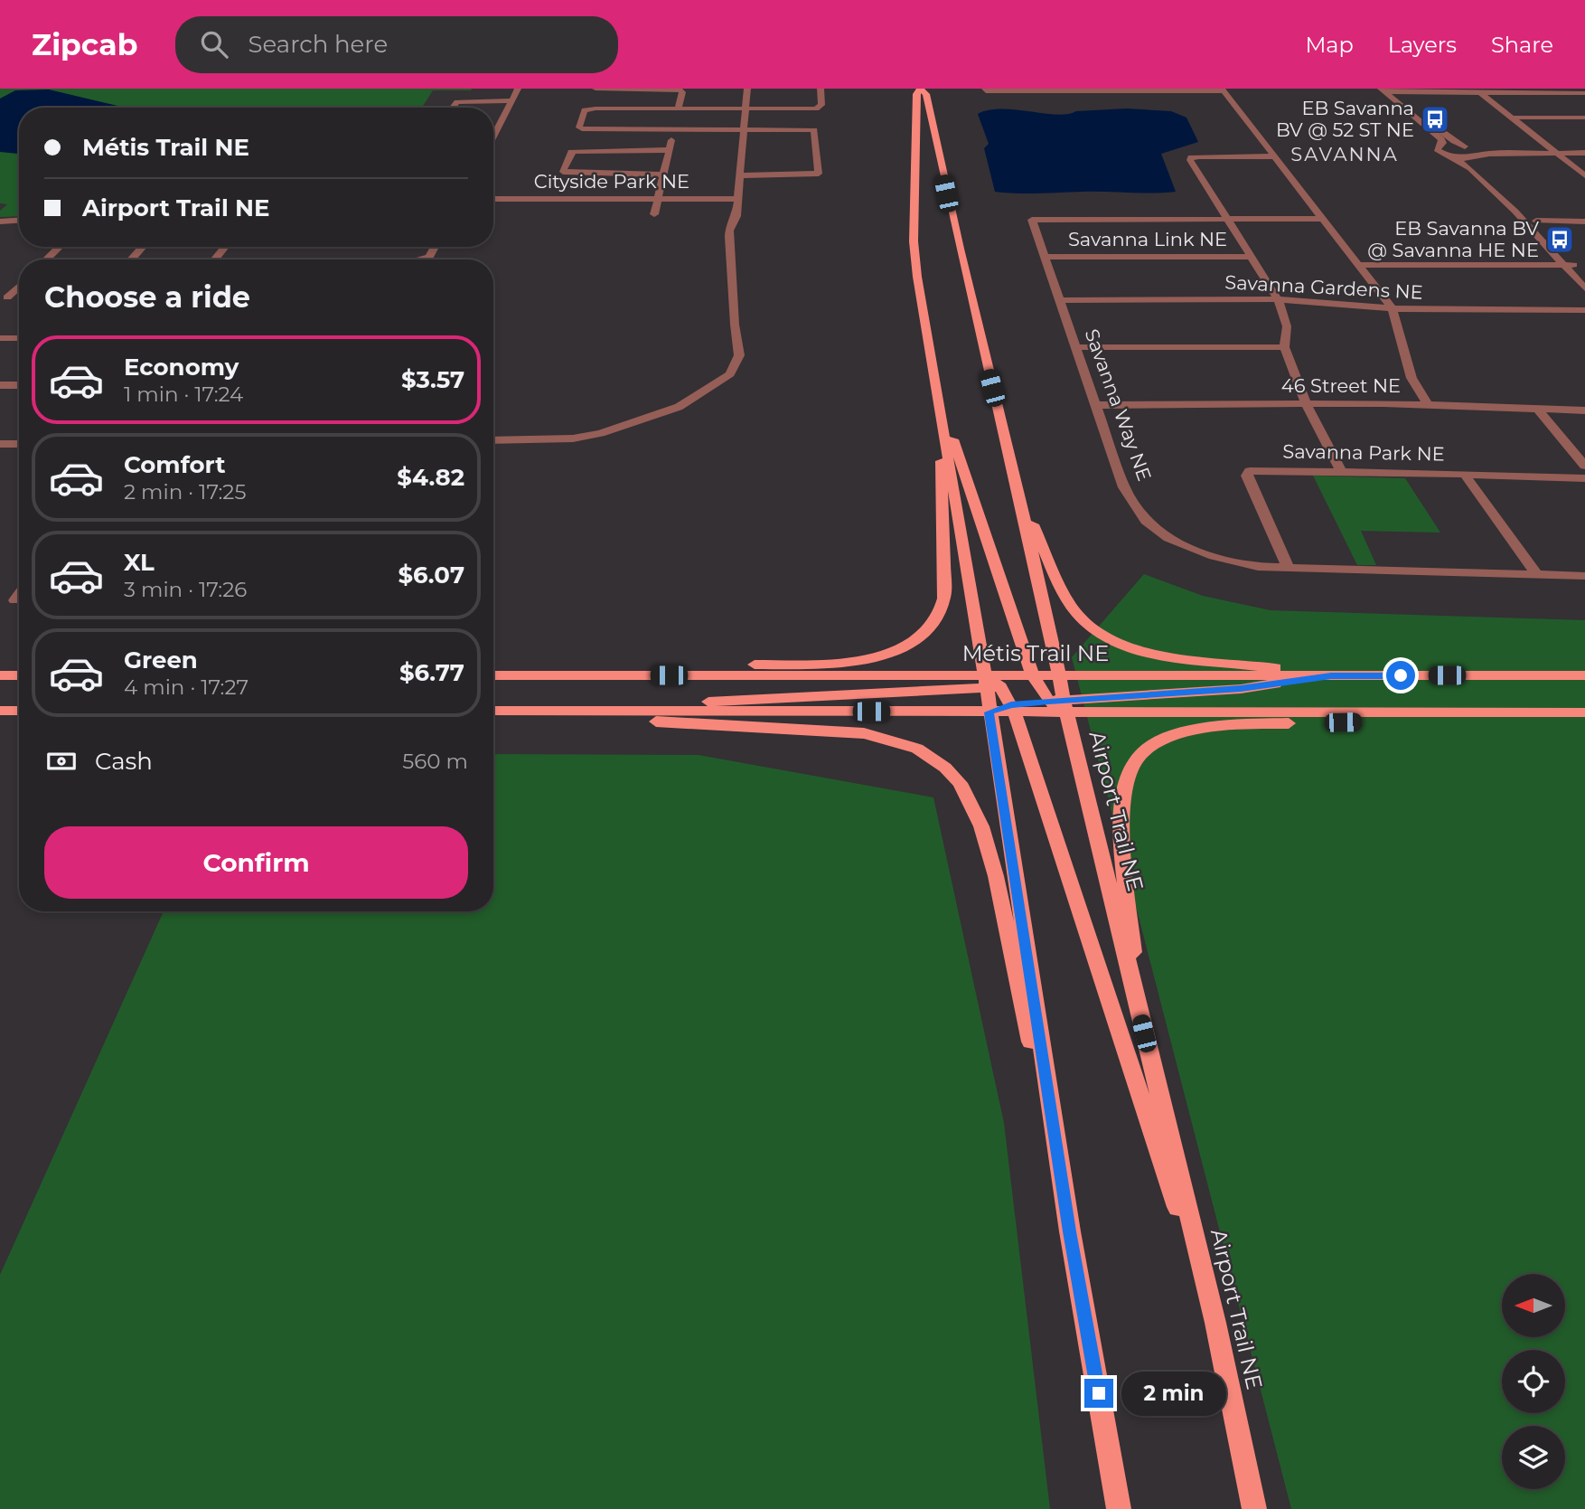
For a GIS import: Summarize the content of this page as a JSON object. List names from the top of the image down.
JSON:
{
  "streets": {
    "main road": ["Métis Trail NE", "Airport Trail NE"],
    "street": [
      "Cityside Park NE",
      "Savanna Link NE",
      "Savanna Gardens NE",
      "46 Street NE",
      "Savanna Way NE",
      "Savanna Park NE"
    ]
  },
  "crossings": [
    ["Savanna Link NE", "Savanna Way NE"],
    ["Savanna Gardens NE", "Savanna Way NE"],
    ["46 Street NE", "Savanna Way NE"],
    ["Savanna Way NE", "Savanna Park NE"],
    ["Métis Trail NE", "Airport Trail NE"]
  ],
  "districts": ["SAVANNA"],
  "places": {
    "bus stop": ["EB Savanna BV @ 52 ST NE", "EB Savanna BV @ Savanna HE NE"]
  },
  "north": "left",
  "page": {
    "header": "Zipcab",
    "search": "Search here",
    "nav": ["Map", "Layers", "Share"],
    "banner": ["Métis Trail NE", "Airport Trail NE"],
    "heading": "Choose a ride",
    "list": [
      {
        "name": "Economy",
        "note": "1 min · 17:24",
        "value": "$3.57"
      },
      {
        "name": "Comfort",
        "note": "2 min · 17:25",
        "value": "$4.82"
      },
      {
        "name": "XL",
        "note": "3 min · 17:26",
        "value": "$6.07"
      },
      {
        "name": "Green",
        "note": "4 min · 17:27",
        "value": "$6.77"
      }
    ],
    "pay": ["Cash", "560 m"],
    "buttons": "Confirm",
    "bubble": "2 min"
  }
}
